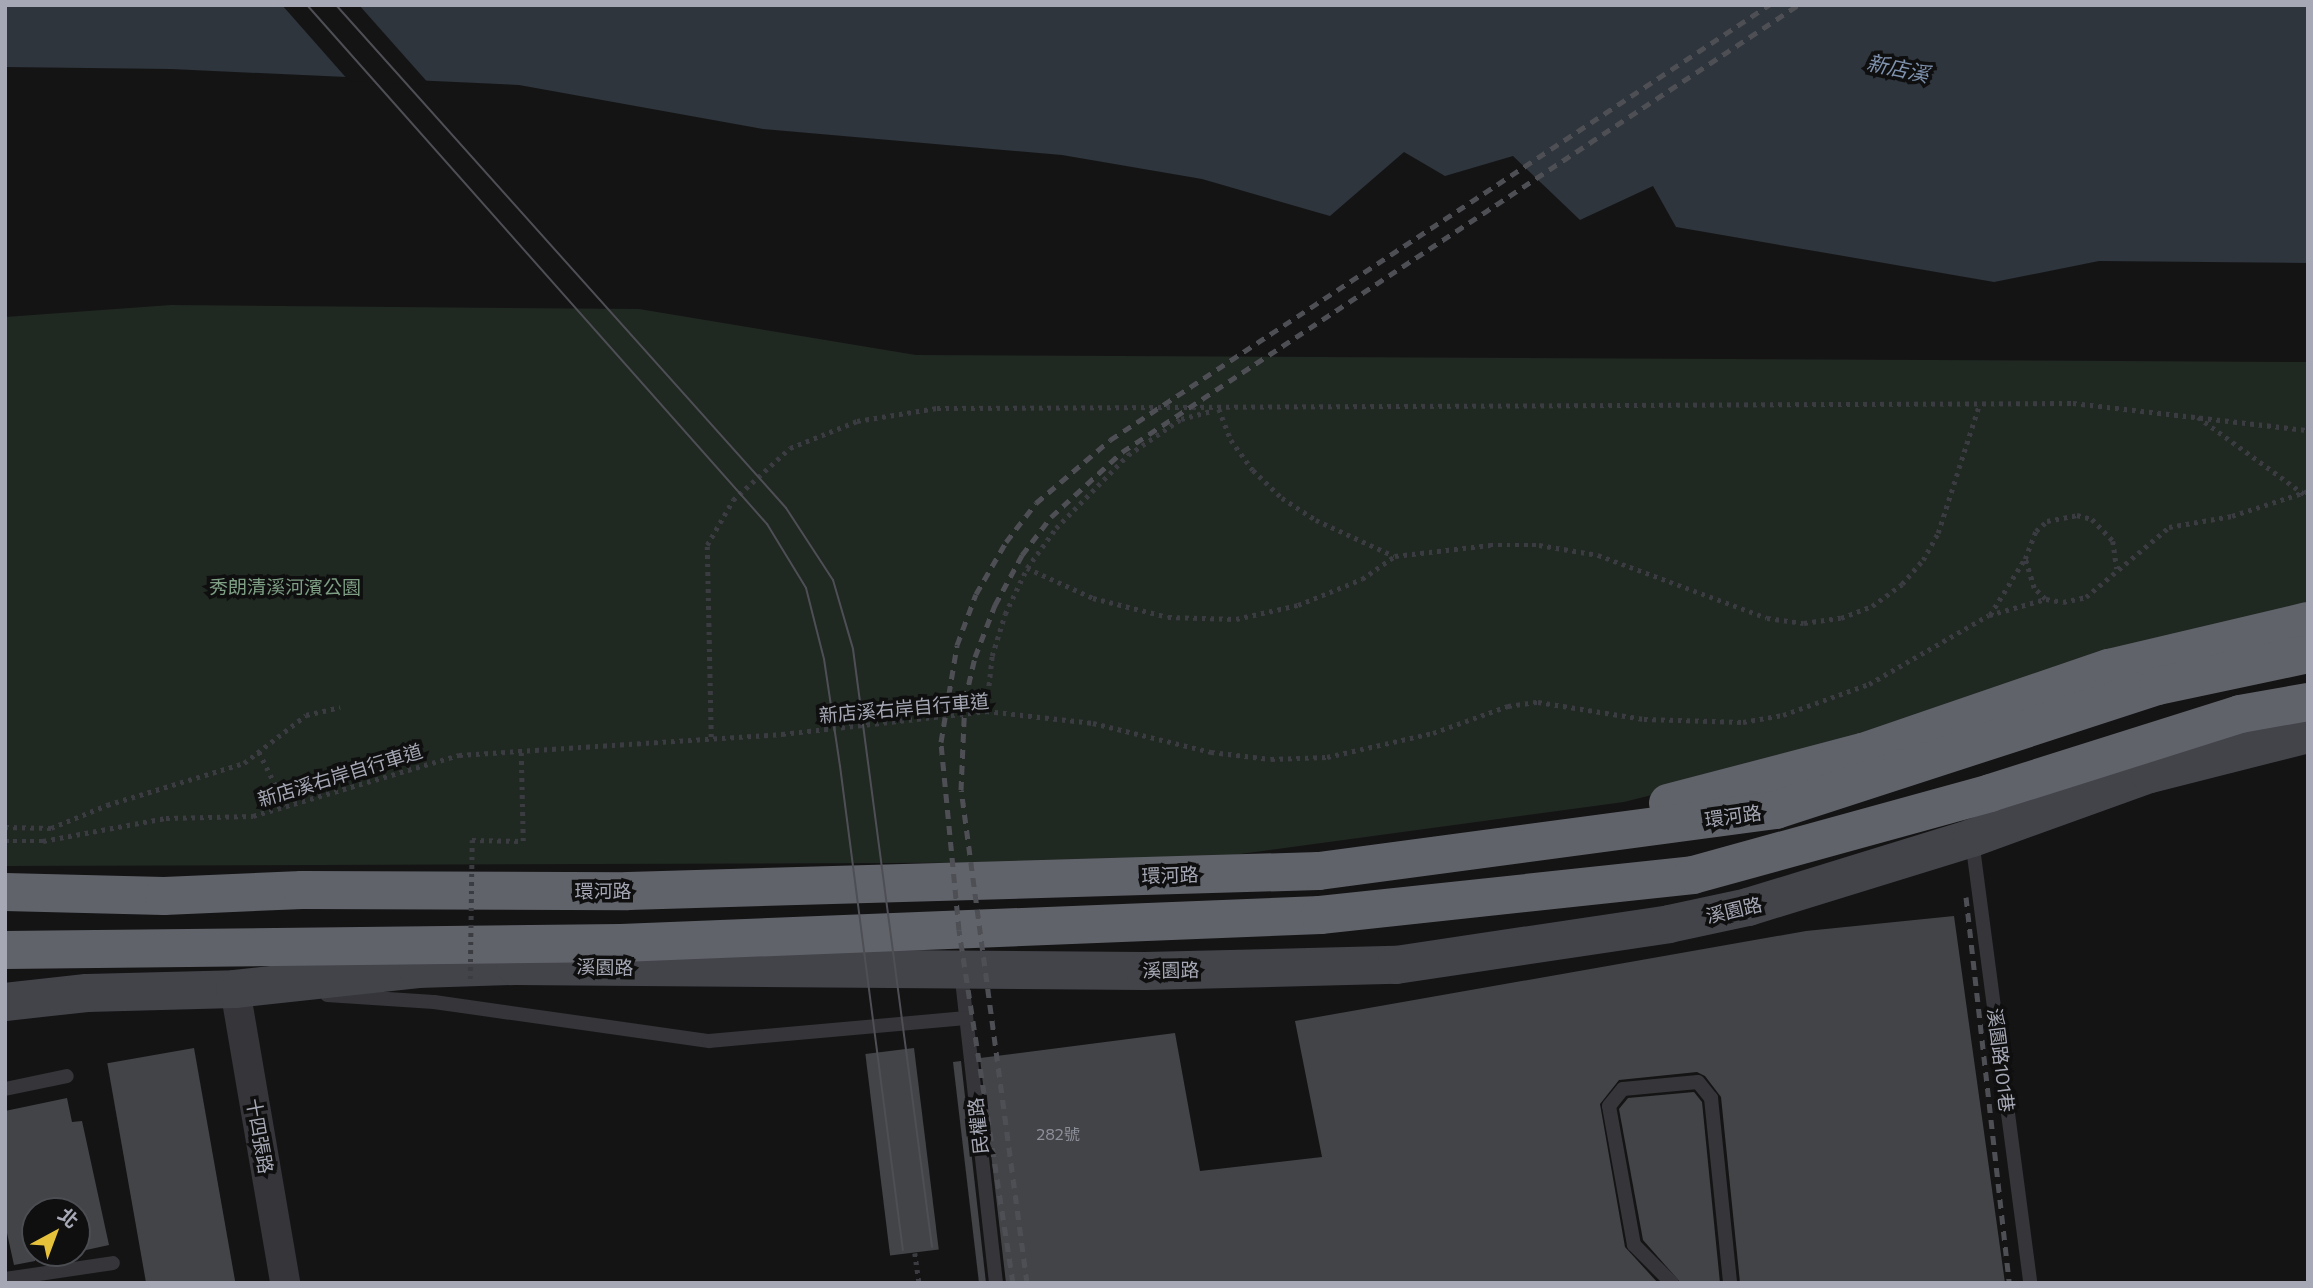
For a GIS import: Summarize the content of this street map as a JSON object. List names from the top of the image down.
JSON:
{
  "streets": {
    "highway": ["環河路"],
    "street": ["溪園路", "十四張路"],
    "lane": ["溪園路101巷", "民權路"],
    "path": ["新店溪右岸自行車道"]
  },
  "crossings": [
    ["溪園路", "溪園路101巷"],
    ["溪園路", "民權路"],
    ["溪園路", "十四張路"]
  ],
  "water": ["新店溪"],
  "parks": ["秀朗清溪河濱公園"],
  "house_numbers": ["282號"],
  "north": "top right"
}
